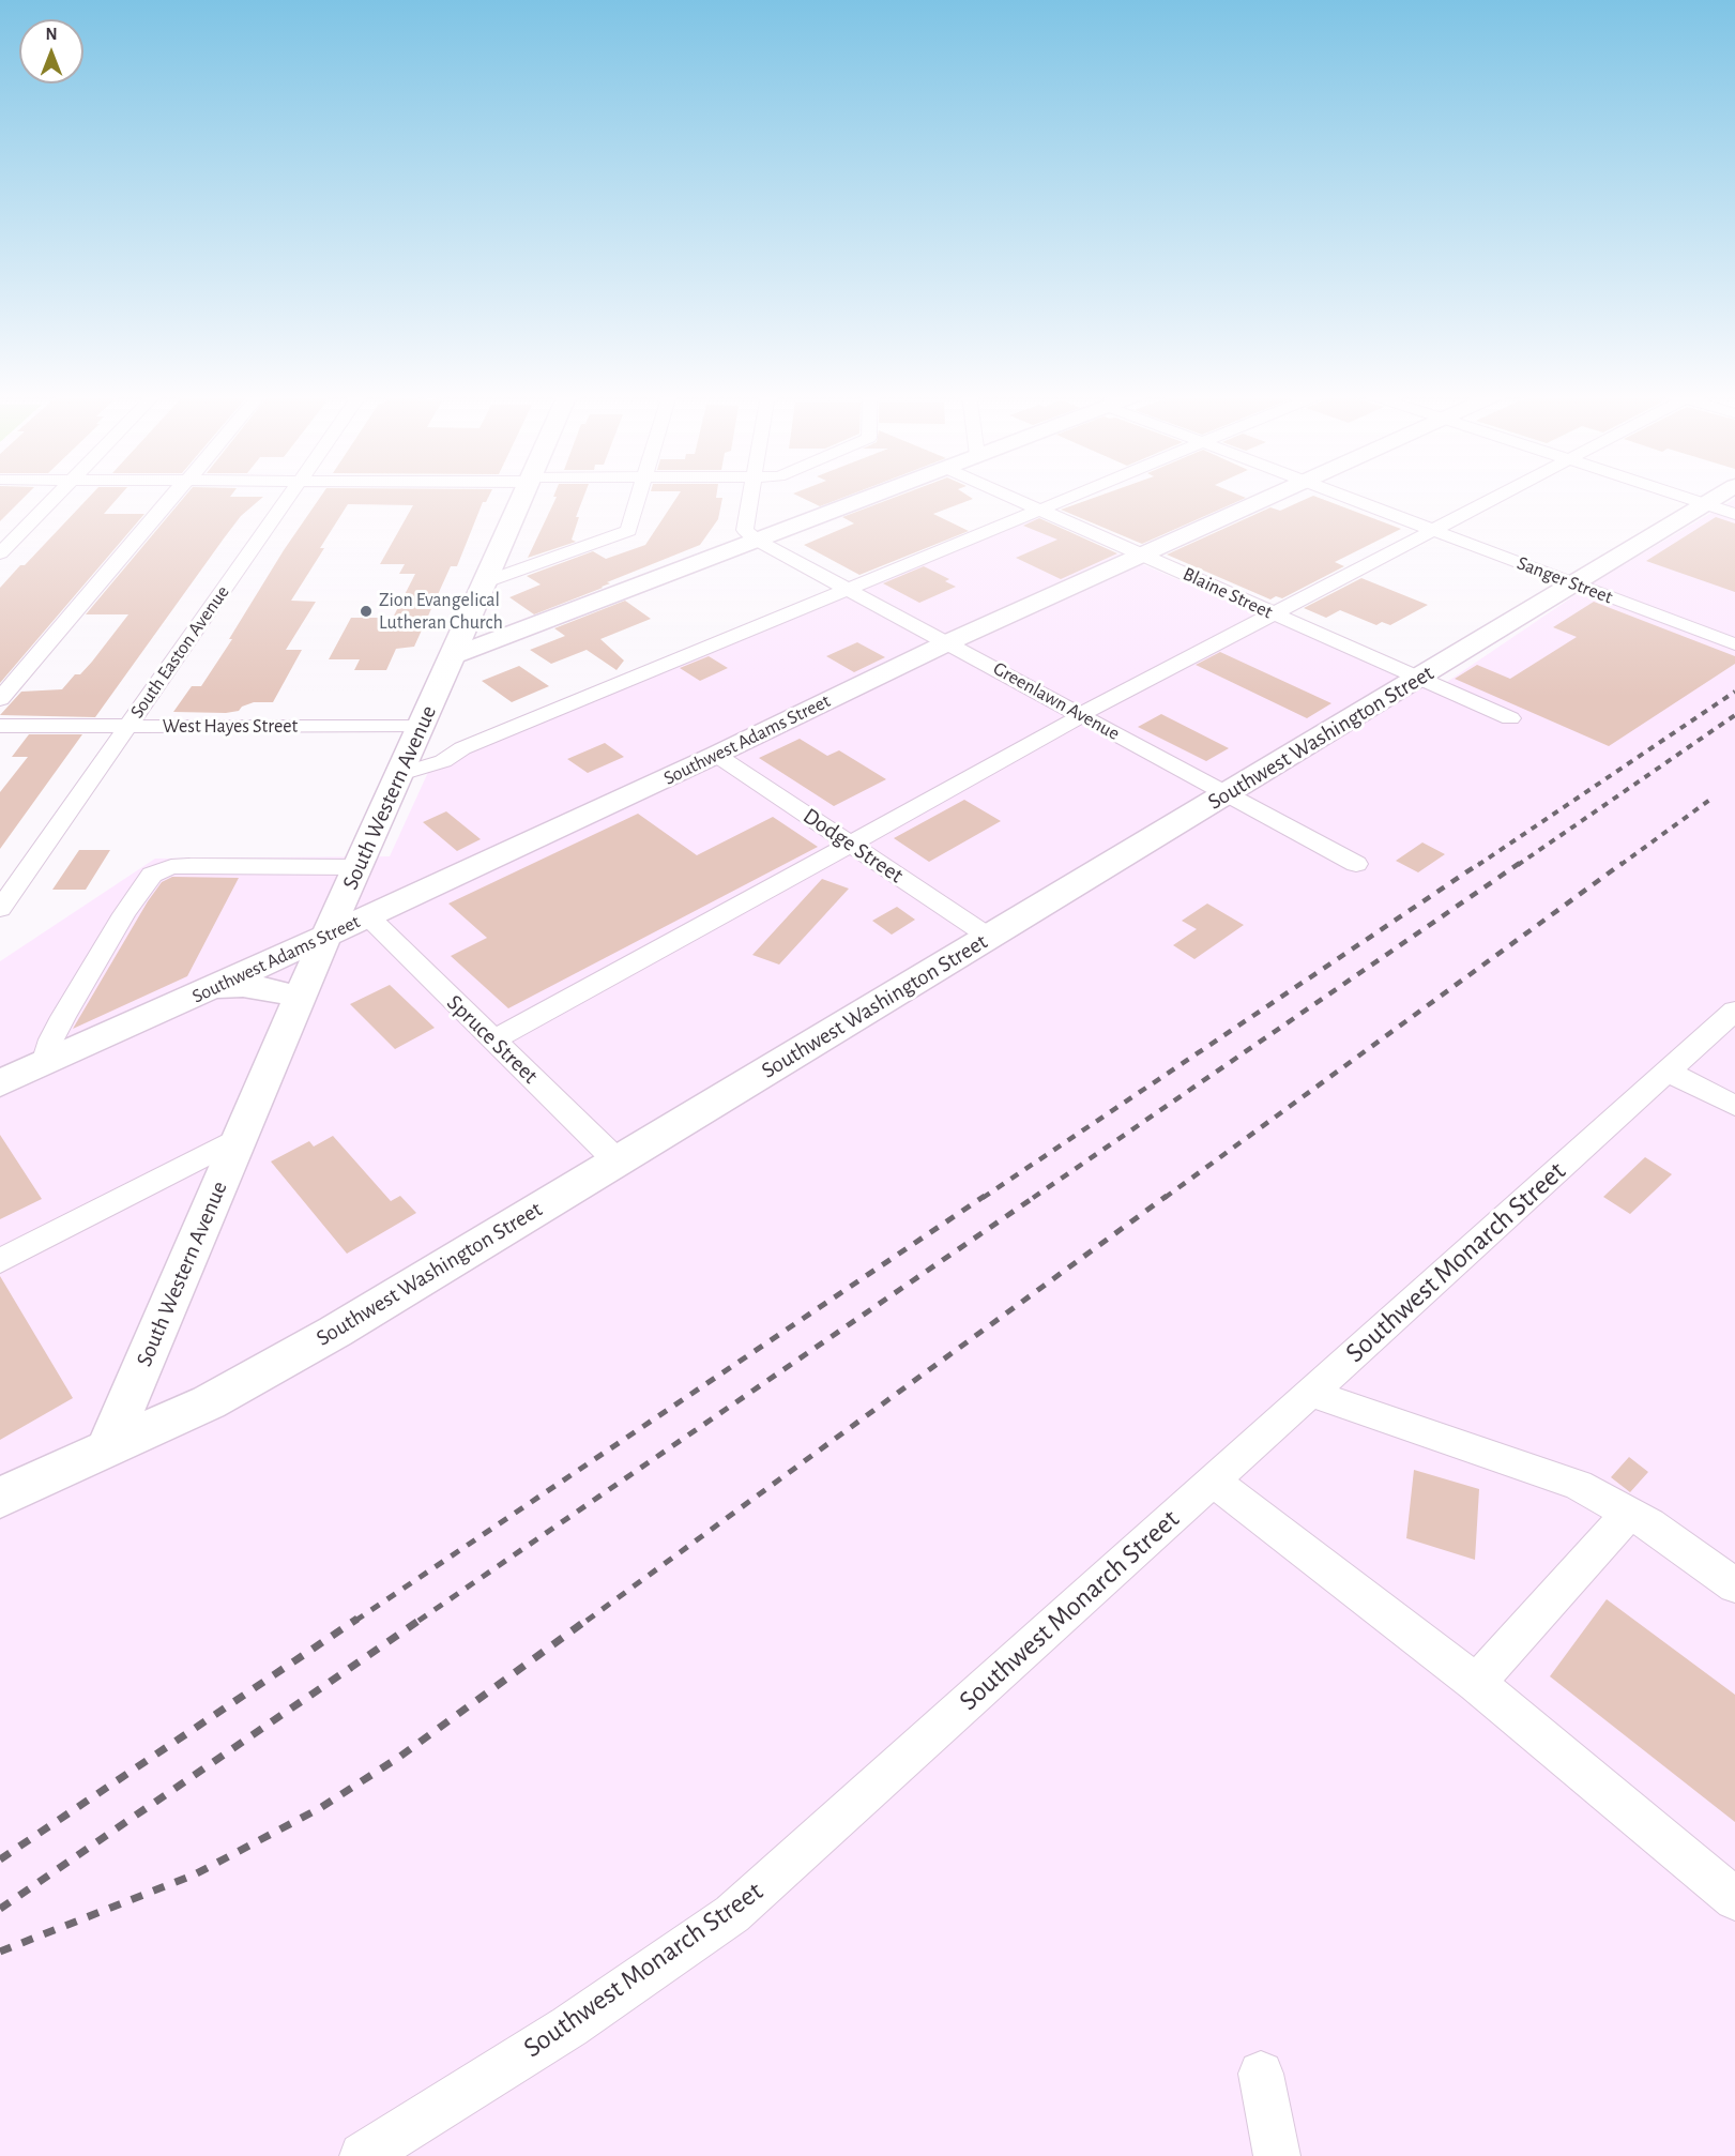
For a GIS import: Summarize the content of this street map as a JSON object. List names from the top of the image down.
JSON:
{
  "streets": {
    "main road": ["Southwest Washington Street", "Southwest Adams Street", "South Western Avenue"],
    "street": [
      "Sanger Street",
      "Blaine Street",
      "South Easton Avenue",
      "Greenlawn Avenue",
      "West Hayes Street",
      "Dodge Street",
      "Spruce Street",
      "Southwest Monarch Street"
    ]
  },
  "crossings": [
    ["Sanger Street", "Southwest Washington Street"],
    ["Blaine Street", "Southwest Washington Street"],
    ["Blaine Street", "Southwest Adams Street"],
    ["South Easton Avenue", "West Hayes Street"],
    ["Greenlawn Avenue", "Southwest Washington Street"],
    ["Greenlawn Avenue", "Southwest Adams Street"],
    ["West Hayes Street", "South Western Avenue"],
    ["Southwest Washington Street", "South Western Avenue"],
    ["Southwest Washington Street", "Dodge Street"],
    ["Southwest Washington Street", "Spruce Street"],
    ["Southwest Adams Street", "South Western Avenue"],
    ["Southwest Adams Street", "Dodge Street"],
    ["Southwest Adams Street", "Spruce Street"]
  ],
  "places": ["Zion Evangelical Lutheran Church"],
  "north": "top"
}
